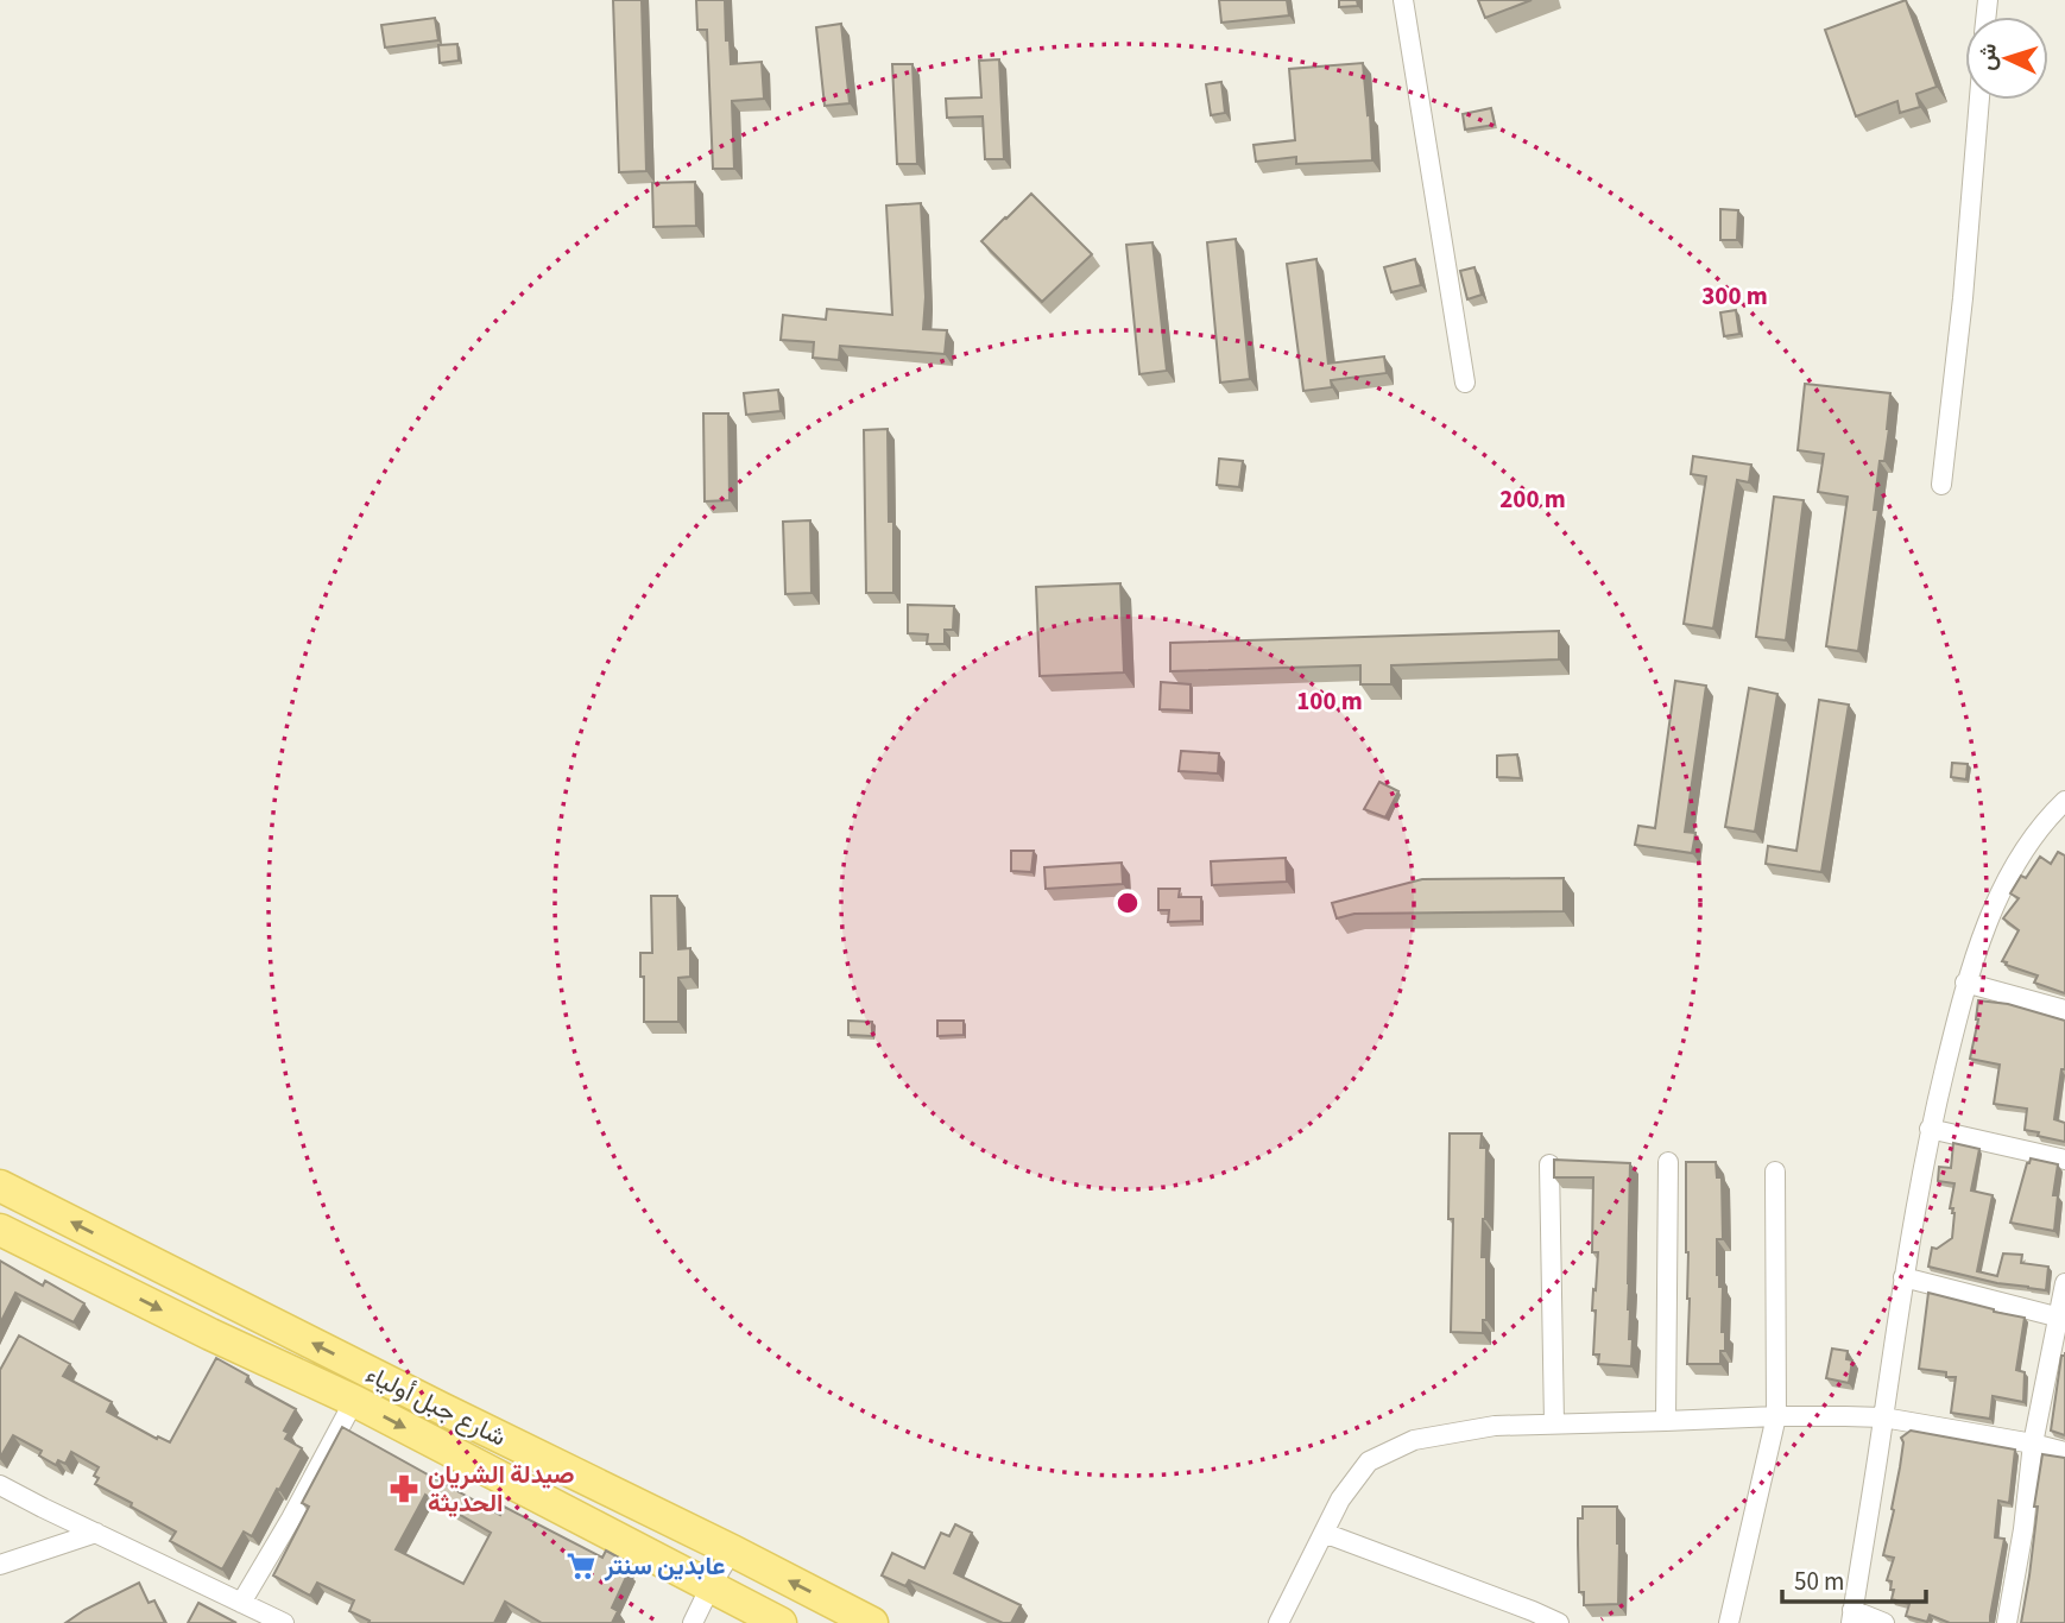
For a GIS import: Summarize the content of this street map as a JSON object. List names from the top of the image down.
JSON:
{
  "streets": {
    "main road": ["شارع جبل أولياء"]
  },
  "places": {
    "pharmacy": ["صيدلة الشريان الحديثة"],
    "supermarket": ["عابدين سنتر"]
  },
  "scale_bar": "50 m",
  "north": "left",
  "rings": ["300 m", "200 m", "100 m"]
}
